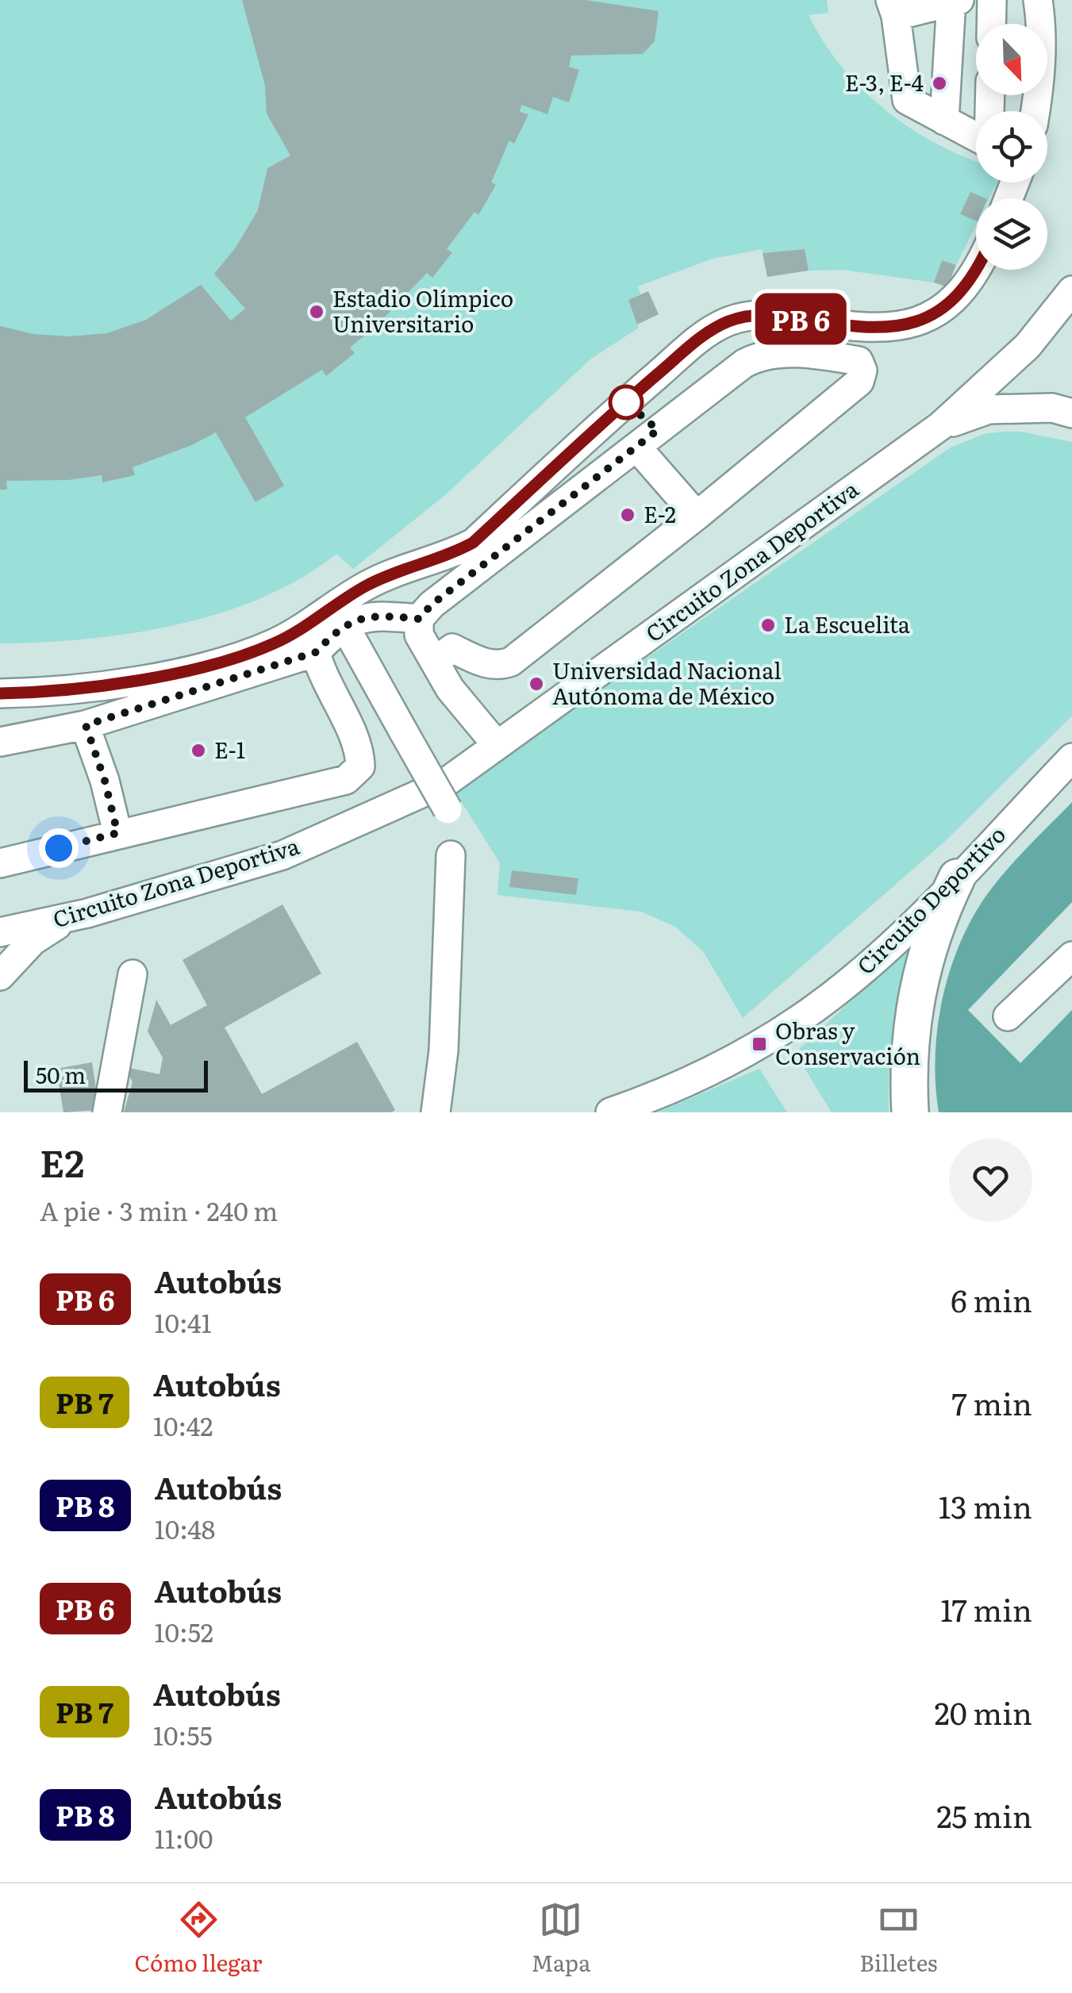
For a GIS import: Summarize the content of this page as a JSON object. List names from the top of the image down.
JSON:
{
  "streets": {
    "street": ["Circuito Zona Deportiva", "Circuito Deportivo"]
  },
  "places": {
    "other": [
      "E-3, E-4",
      "Estadio Olímpico Universitario",
      "E-2",
      "La Escuelita",
      "Universidad Nacional Autónoma de México",
      "E-1"
    ],
    "transit": ["Obras y Conservación"]
  },
  "scale_bar": "50 m",
  "north": "bottom right",
  "page": {
    "on_map": "PB 6",
    "scale": "50 m",
    "heading": ["E2", "A pie · 3 min · 240 m"],
    "list": [
      {
        "mark": "PB 6",
        "name": "Autobús",
        "note": "10:41",
        "value": "6 min"
      },
      {
        "mark": "PB 7",
        "name": "Autobús",
        "note": "10:42",
        "value": "7 min"
      },
      {
        "mark": "PB 8",
        "name": "Autobús",
        "note": "10:48",
        "value": "13 min"
      },
      {
        "mark": "PB 6",
        "name": "Autobús",
        "note": "10:52",
        "value": "17 min"
      },
      {
        "mark": "PB 7",
        "name": "Autobús",
        "note": "10:55",
        "value": "20 min"
      },
      {
        "mark": "PB 8",
        "name": "Autobús",
        "note": "11:00",
        "value": "25 min"
      }
    ],
    "tabs": ["Cómo llegar", "Mapa", "Billetes"]
  }
}
